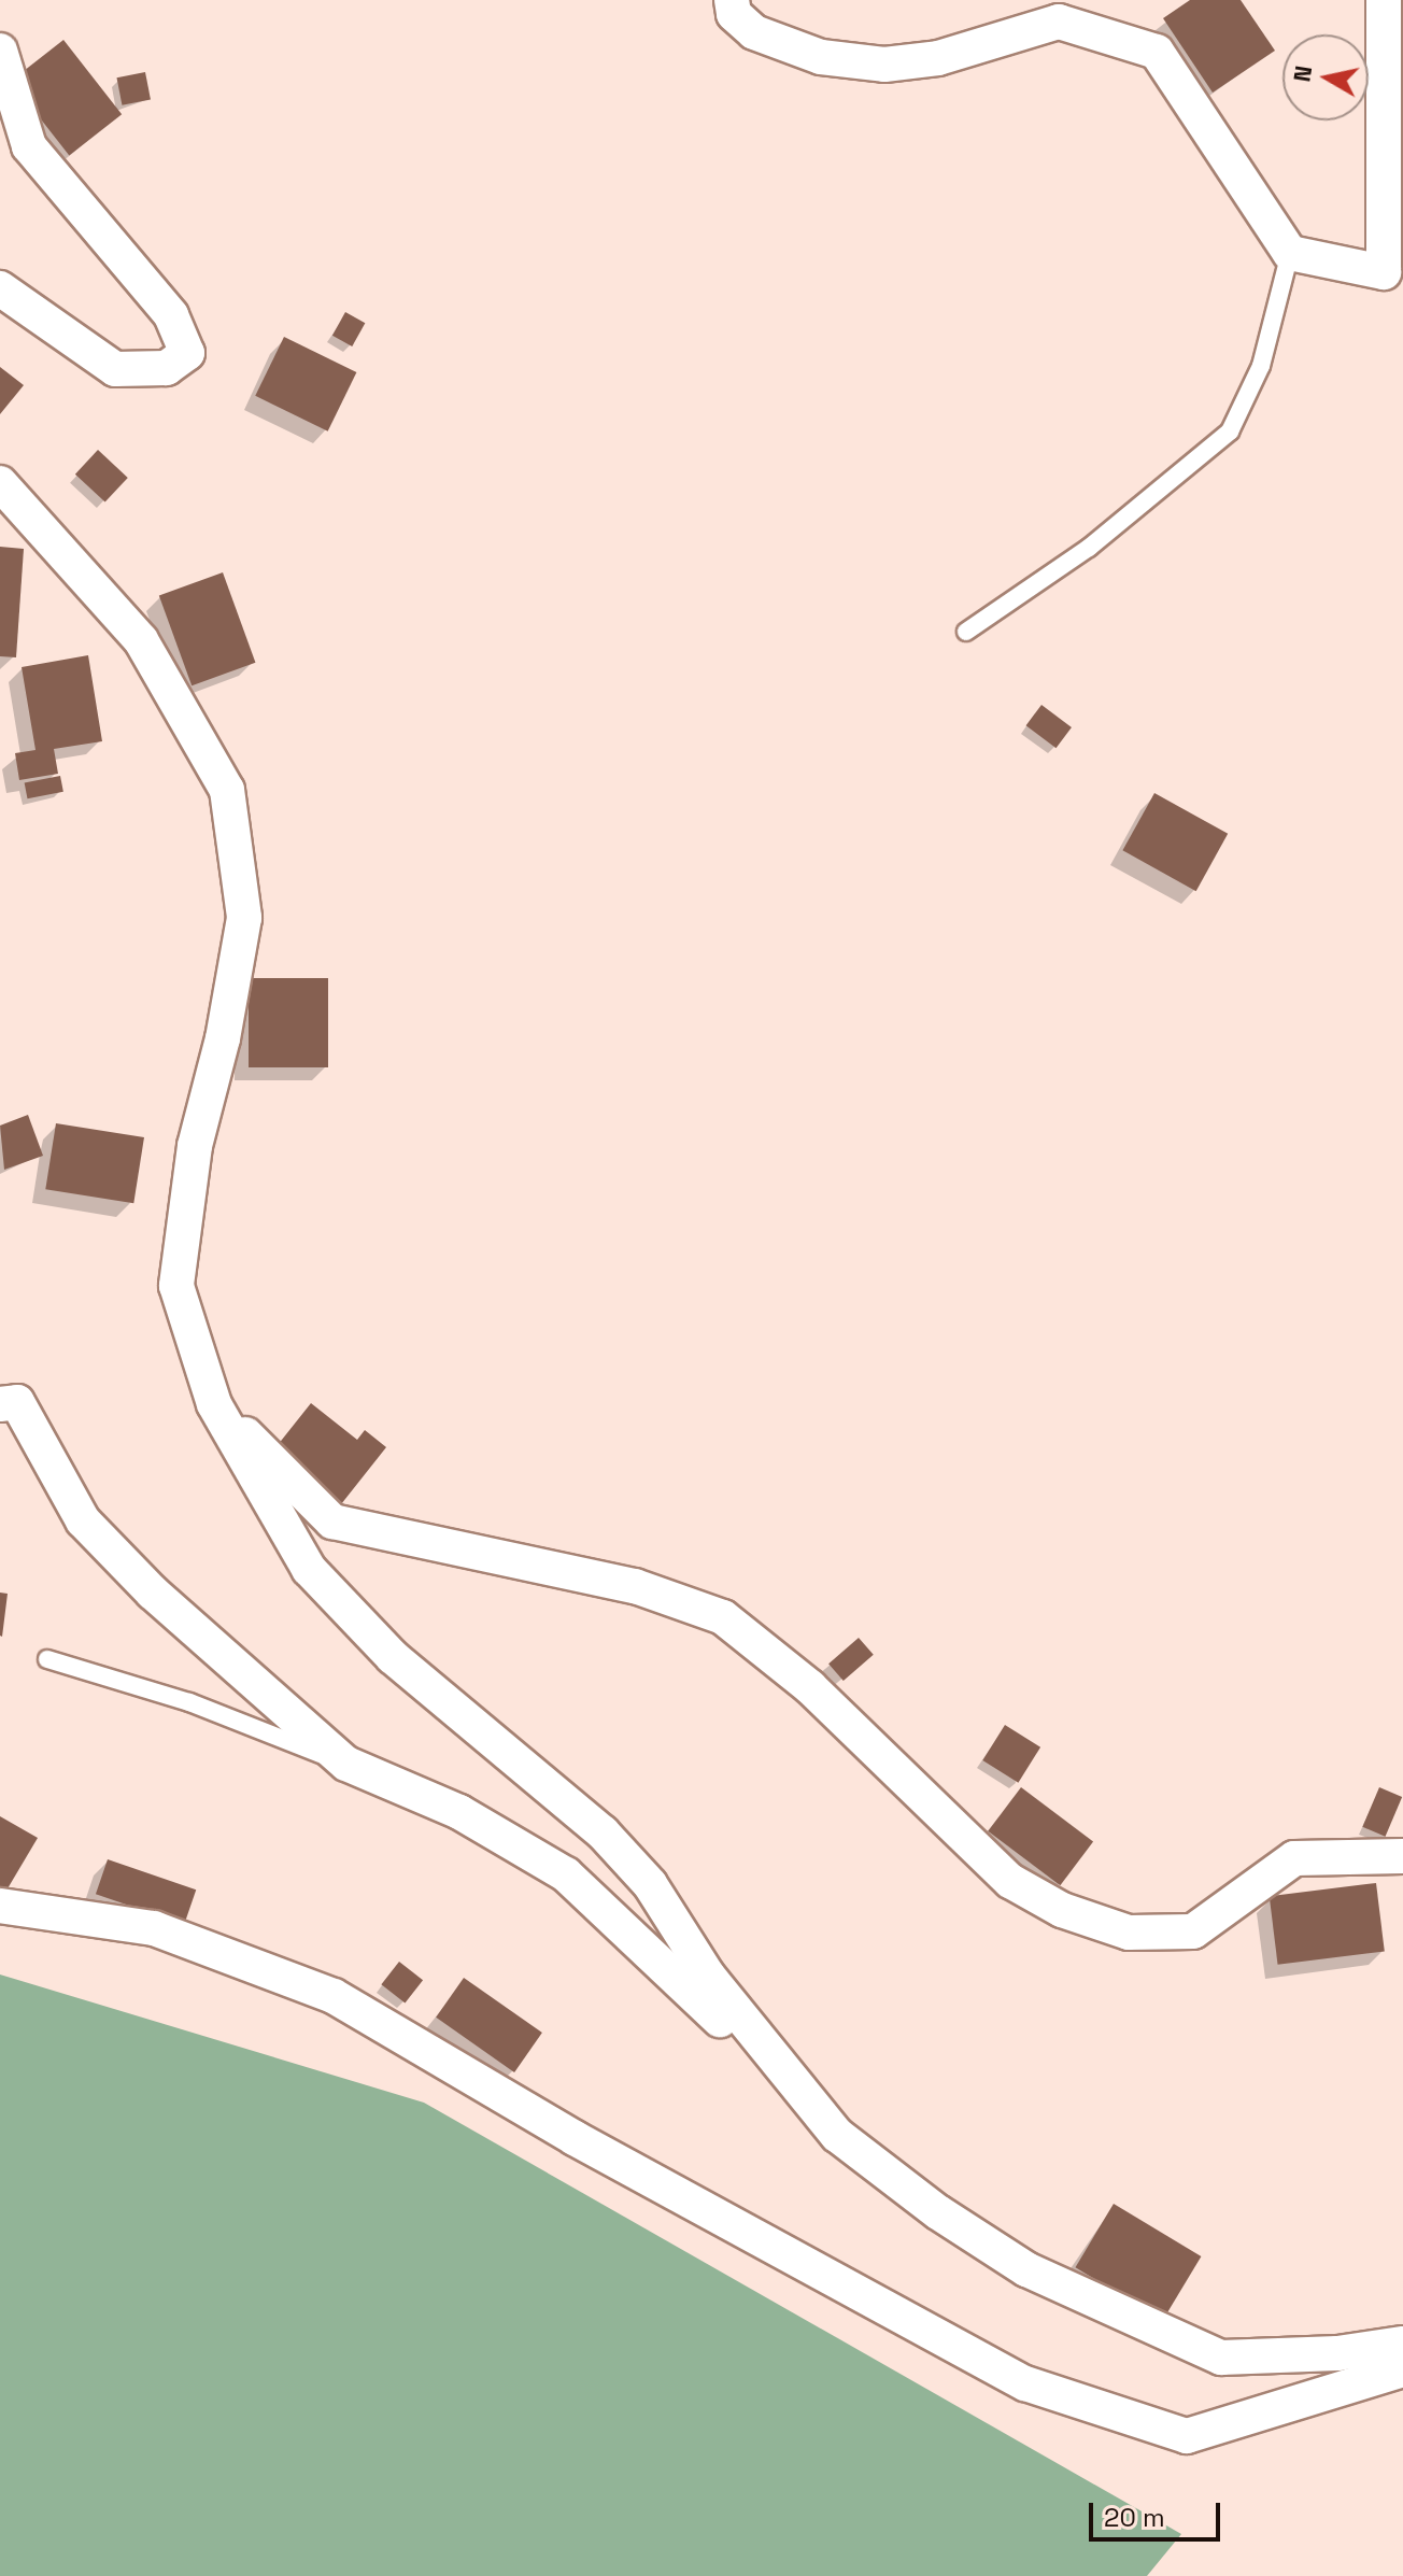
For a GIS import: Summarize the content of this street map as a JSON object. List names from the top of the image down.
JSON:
{
  "scale_bar": "20 m",
  "north": "left"
}
